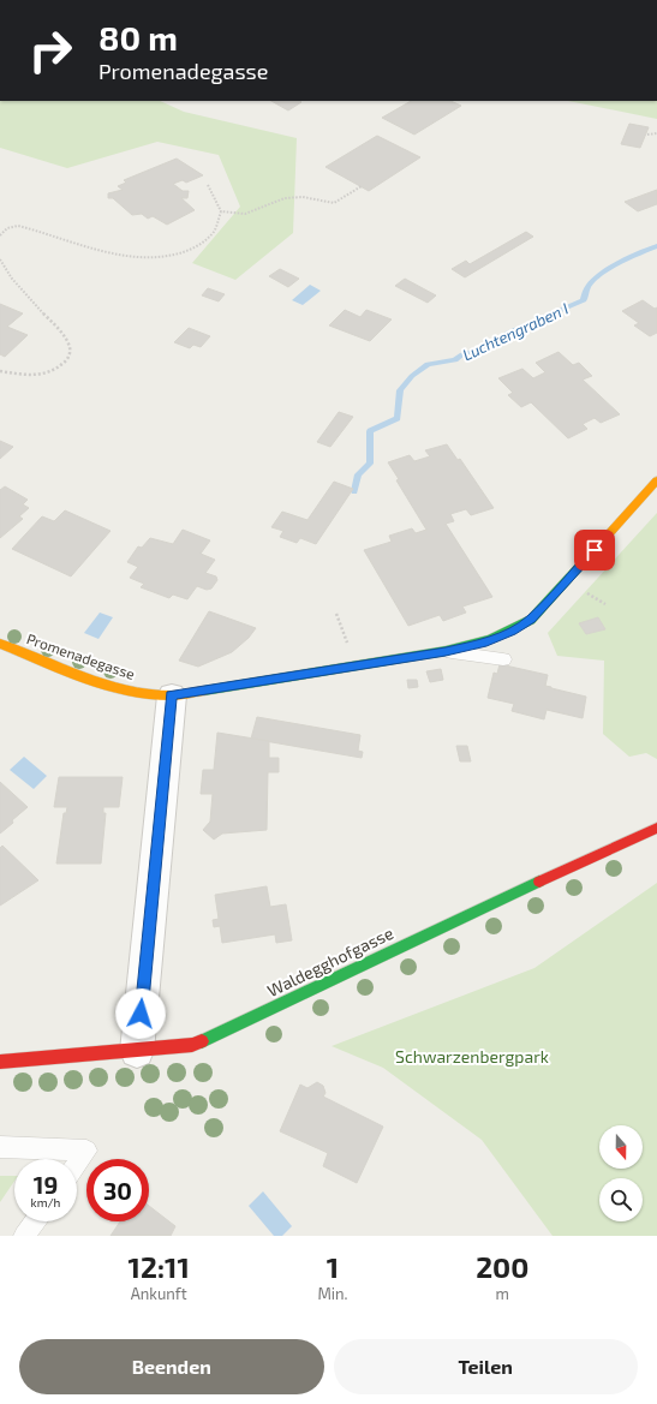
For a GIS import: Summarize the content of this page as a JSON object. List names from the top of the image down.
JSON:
{
  "streets": {
    "street": ["Promenadegasse", "Waldegghofgasse"]
  },
  "water": ["Luchtengraben I"],
  "parks": ["Schwarzenbergpark"],
  "north": "bottom",
  "page": {
    "turn": ["80 m", "Promenadegasse"],
    "speed": "19 km/h",
    "limit": "30",
    "eta": [
      "12:11",
      "Ankunft",
      "1",
      "Min.",
      "200",
      "m"
    ],
    "buttons": ["Beenden", "Teilen"]
  }
}
